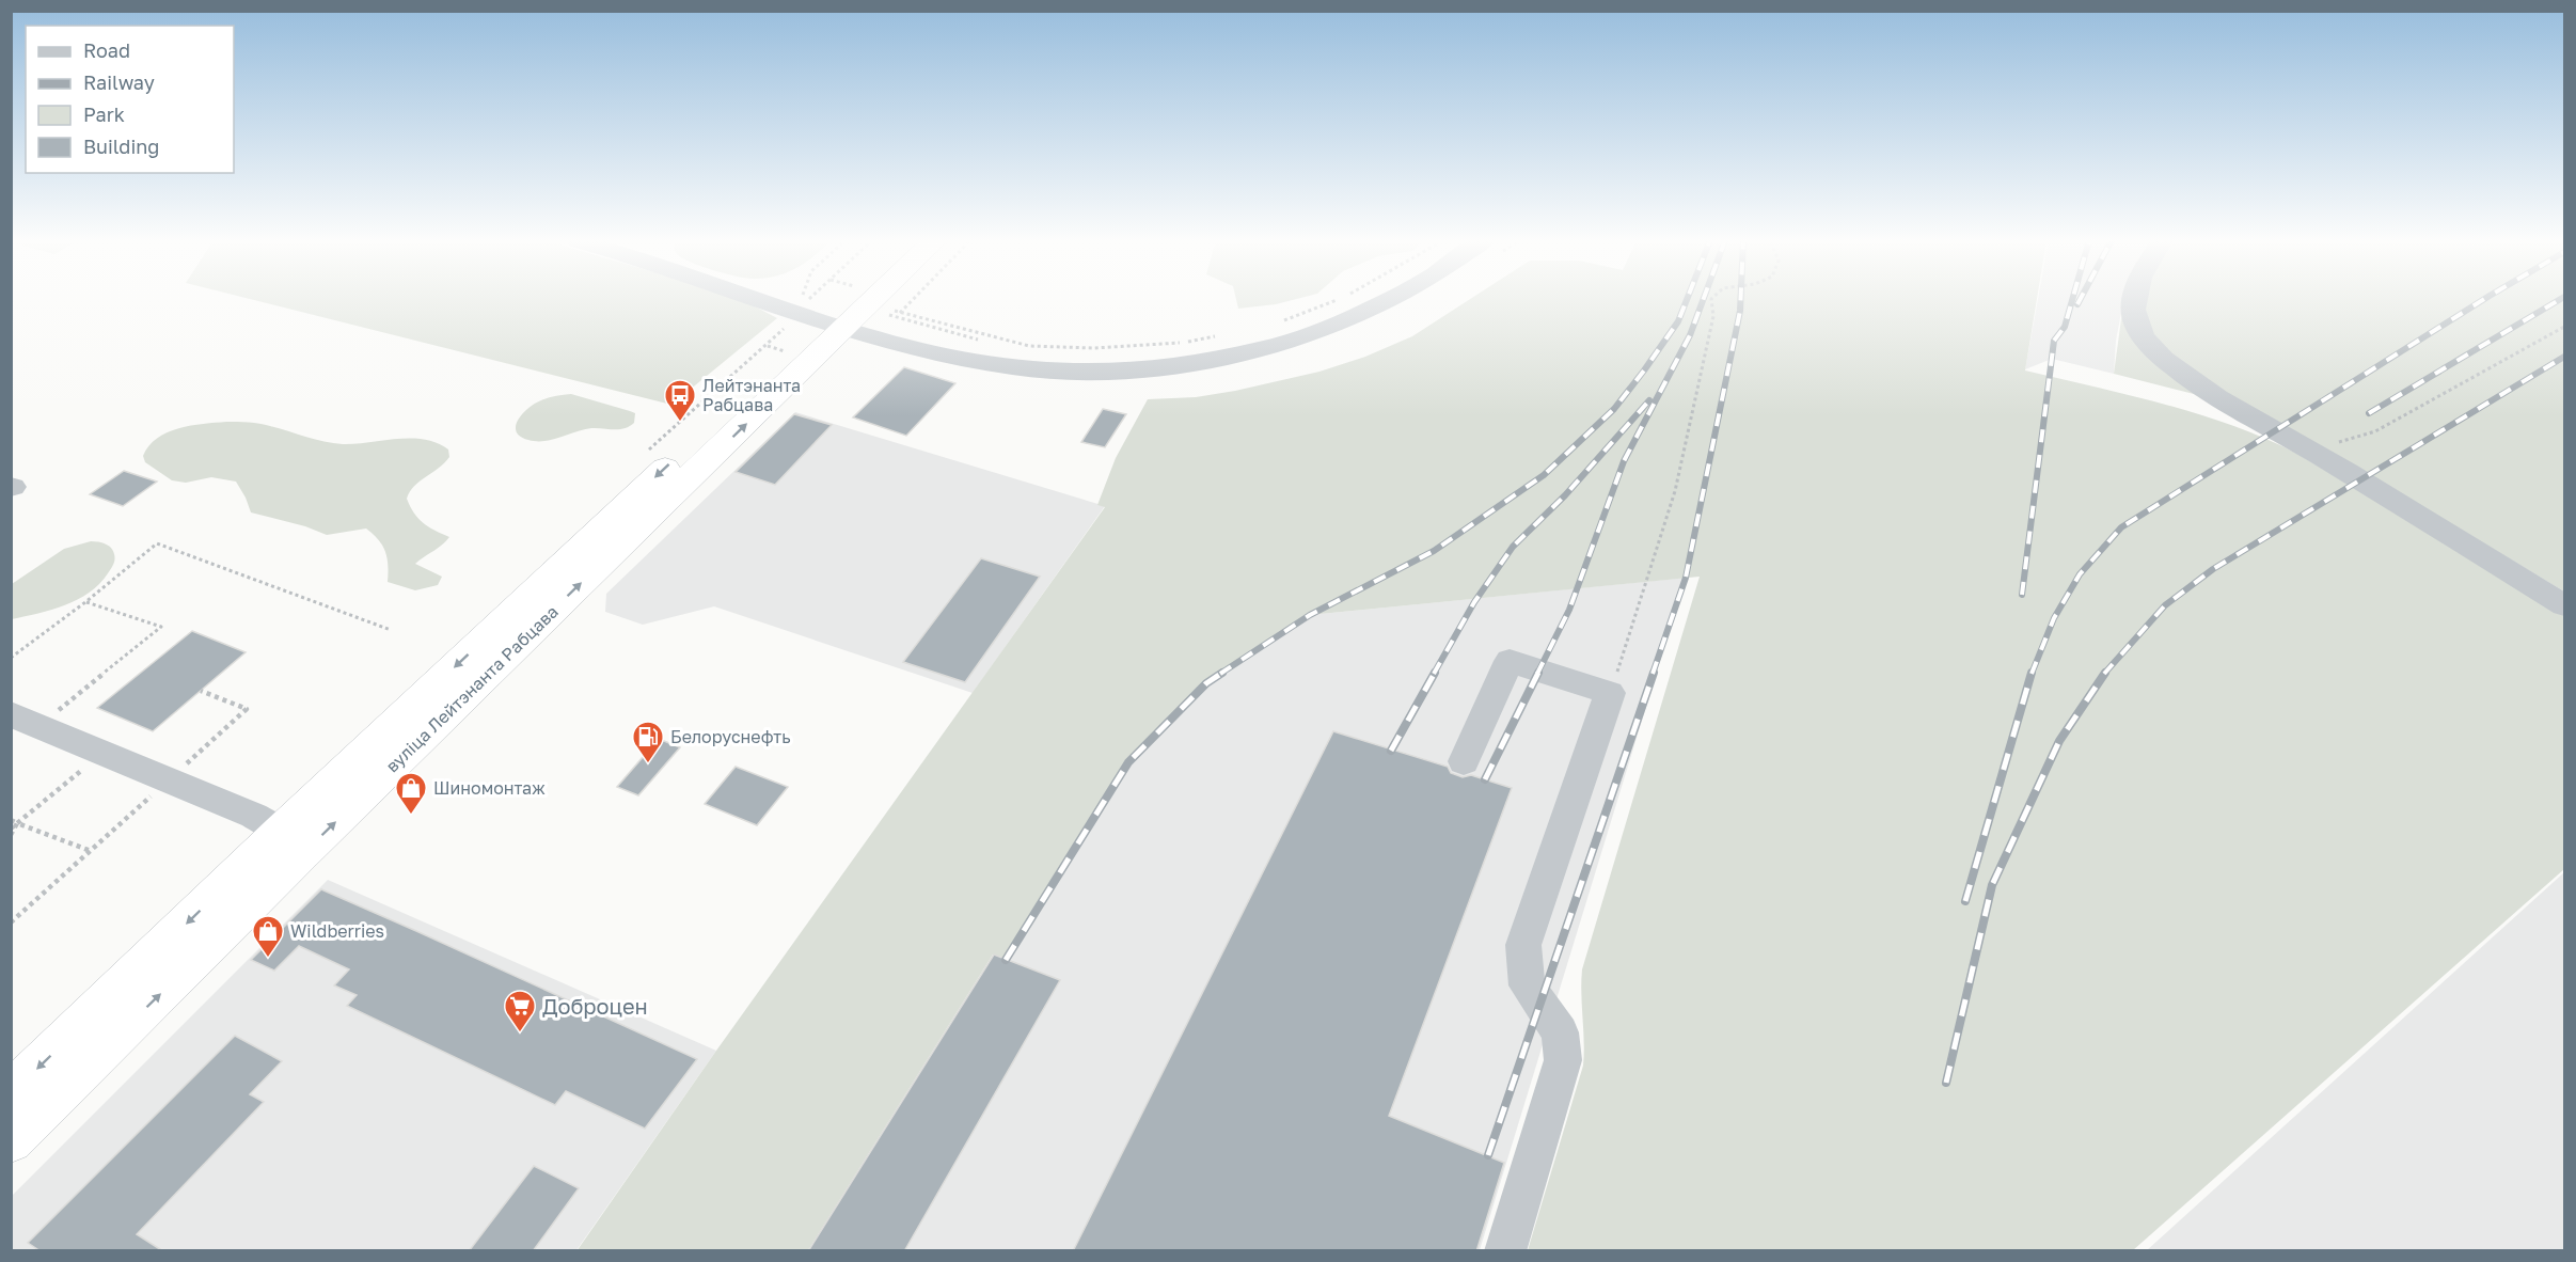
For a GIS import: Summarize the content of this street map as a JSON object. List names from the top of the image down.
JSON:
{
  "streets": {
    "highway": ["вуліца Лейтэнанта Рабцава"]
  },
  "places": {
    "bus stop": ["Лейтэнанта Рабцава"],
    "fuel station": ["Белоруснефть"],
    "shop": ["Шиномонтаж", "Wildberries"],
    "supermarket": ["Доброцен"]
  },
  "legend": [
    "Road",
    "Railway",
    "Park",
    "Building"
  ]
}
